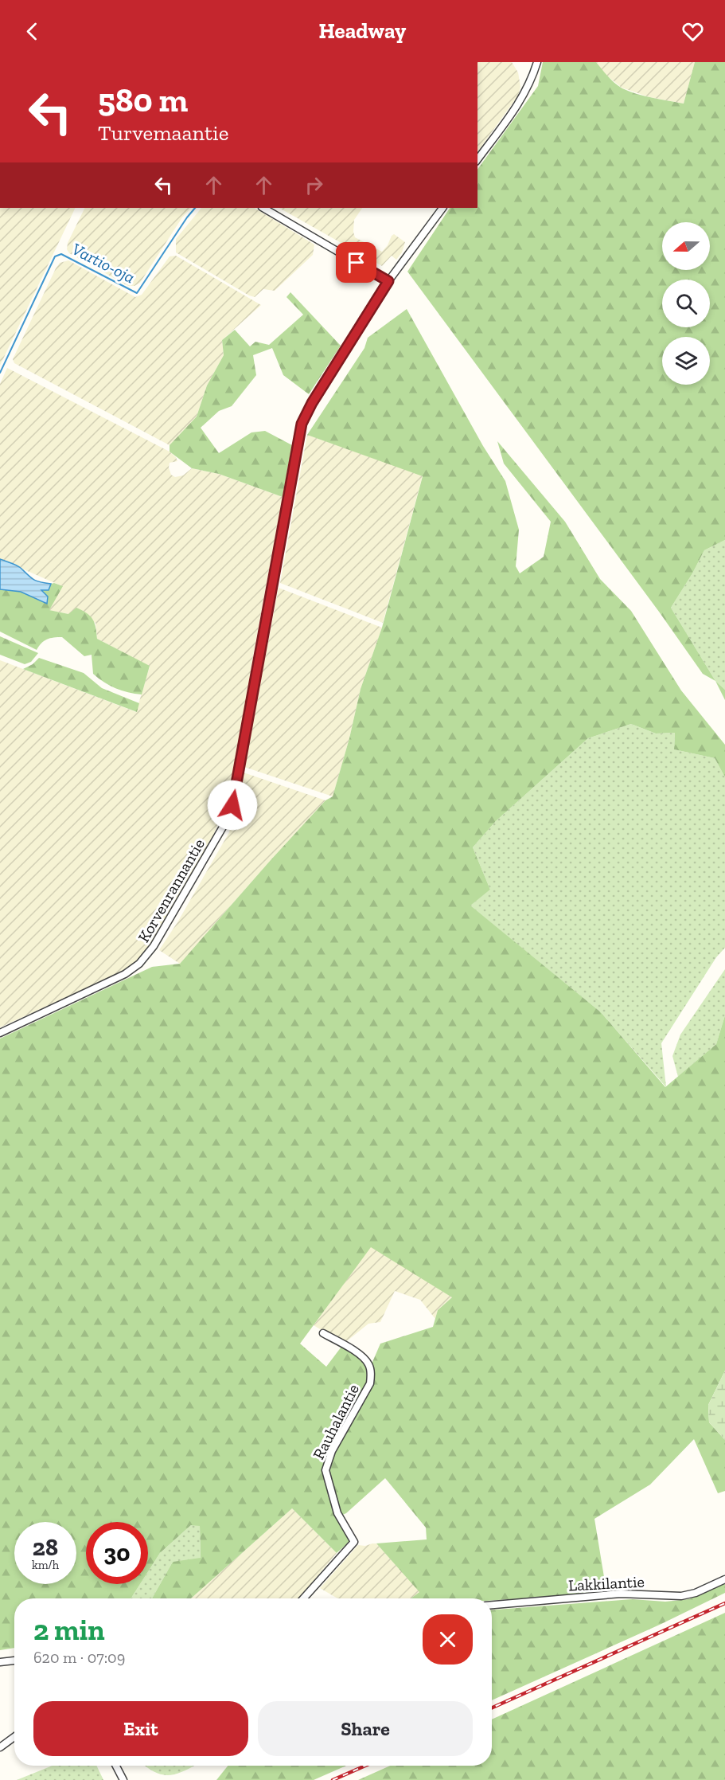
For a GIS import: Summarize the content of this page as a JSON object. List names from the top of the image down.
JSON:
{
  "streets": {
    "street": ["Korvenrannantie", "Rauhalantie", "Lakkilantie"]
  },
  "water": ["Vartio-oja"],
  "north": "left",
  "page": {
    "header": "Headway",
    "turn": ["580 m", "Turvemaantie"],
    "speed": "28 km/h",
    "limit": "30",
    "heading": ["2 min", "620 m · 07:09"],
    "buttons": ["Exit", "Share"]
  }
}
